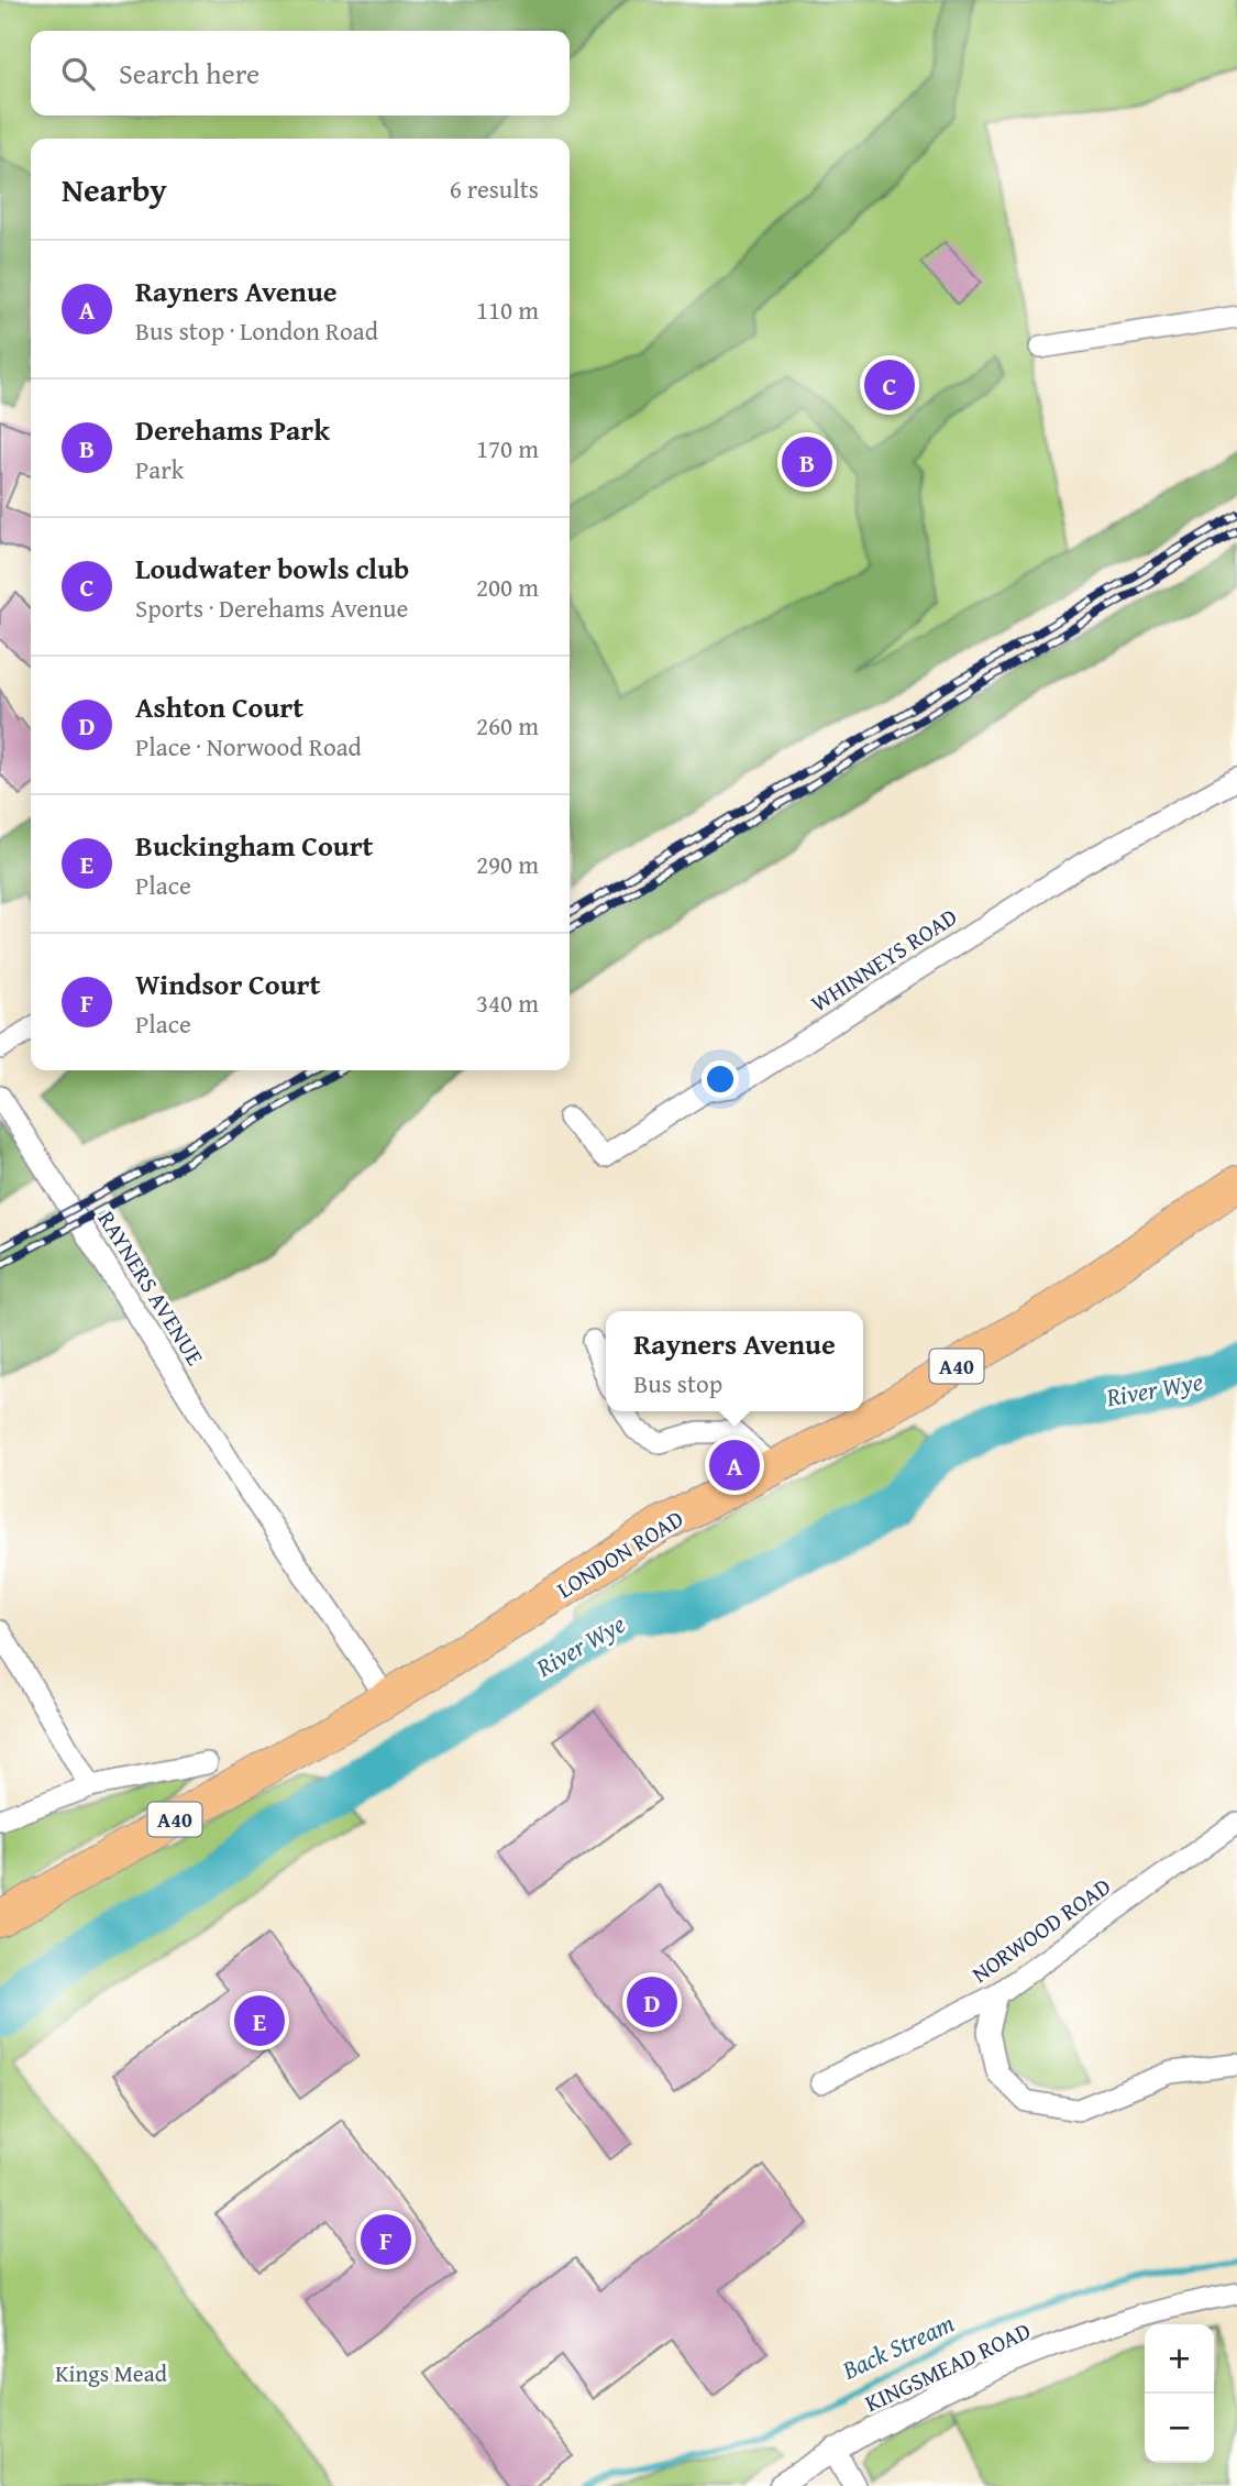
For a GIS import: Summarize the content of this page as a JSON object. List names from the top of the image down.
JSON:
{
  "streets": {
    "main road": ["A40", "LONDON ROAD"],
    "street": [
      "WHINNEYS ROAD",
      "RAYNERS AVENUE",
      "NORWOOD ROAD",
      "KINGSMEAD ROAD"
    ]
  },
  "crossings": [
    ["RAYNERS AVENUE", "LONDON ROAD"]
  ],
  "water": ["River Wye", "Back Stream"],
  "parks": ["Kings Mead"],
  "page": {
    "search": "Search here",
    "heading": ["Nearby", "6 results"],
    "list": [
      {
        "mark": "A",
        "name": "Rayners Avenue",
        "note": "Bus stop · London Road",
        "value": "110 m"
      },
      {
        "mark": "B",
        "name": "Derehams Park",
        "note": "Park",
        "value": "170 m"
      },
      {
        "mark": "C",
        "name": "Loudwater bowls club",
        "note": "Sports · Derehams Avenue",
        "value": "200 m"
      },
      {
        "mark": "D",
        "name": "Ashton Court",
        "note": "Place · Norwood Road",
        "value": "260 m"
      },
      {
        "mark": "E",
        "name": "Buckingham Court",
        "note": "Place",
        "value": "290 m"
      },
      {
        "mark": "F",
        "name": "Windsor Court",
        "note": "Place",
        "value": "340 m"
      }
    ],
    "pins": [
      "C",
      "B",
      "A",
      "D",
      "E",
      "F"
    ],
    "popup": ["Rayners Avenue", "Bus stop"],
    "map_buttons": ["+", "−"]
  }
}
